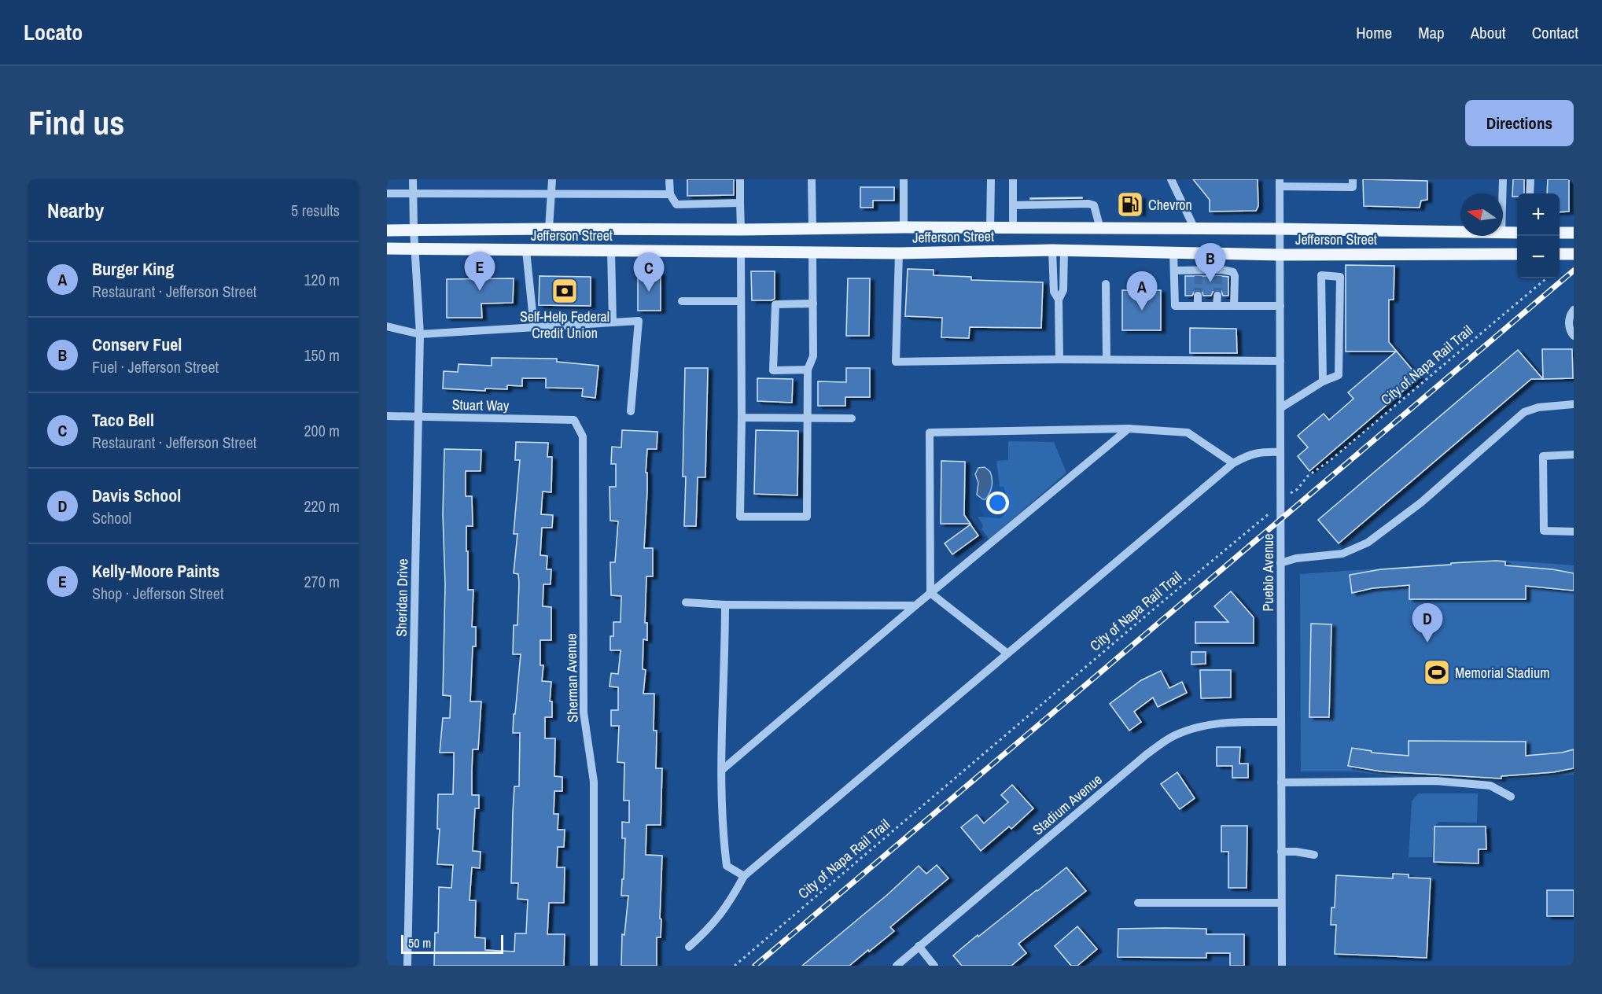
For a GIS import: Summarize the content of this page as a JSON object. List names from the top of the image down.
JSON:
{
  "streets": {
    "main road": ["Jefferson Street"],
    "street": [
      "Stuart Way",
      "Pueblo Avenue",
      "Sheridan Drive",
      "Sherman Avenue",
      "Stadium Avenue"
    ],
    "path": ["City of Napa Rail Trail"]
  },
  "crossings": [
    ["Jefferson Street", "Pueblo Avenue"],
    ["Jefferson Street", "Sheridan Drive"],
    ["City of Napa Rail Trail", "Pueblo Avenue"],
    ["Stuart Way", "Sheridan Drive"],
    ["Stuart Way", "Sherman Avenue"],
    ["Pueblo Avenue", "Stadium Avenue"]
  ],
  "places": {
    "fuel station": ["Chevron"],
    "bank": ["Self-Help Federal Credit Union"],
    "sports": ["Memorial Stadium"]
  },
  "scale_bar": "50 m",
  "north": "left",
  "page": {
    "header": "Locato",
    "nav": [
      "Home",
      "Map",
      "About",
      "Contact"
    ],
    "buttons": "Directions",
    "title": "Find us",
    "heading": ["Nearby", "5 results"],
    "map_buttons": ["+", "−"],
    "list": [
      {
        "mark": "A",
        "name": "Burger King",
        "note": "Restaurant · Jefferson Street",
        "value": "120 m"
      },
      {
        "mark": "B",
        "name": "Conserv Fuel",
        "note": "Fuel · Jefferson Street",
        "value": "150 m"
      },
      {
        "mark": "C",
        "name": "Taco Bell",
        "note": "Restaurant · Jefferson Street",
        "value": "200 m"
      },
      {
        "mark": "D",
        "name": "Davis School",
        "note": "School",
        "value": "220 m"
      },
      {
        "mark": "E",
        "name": "Kelly-Moore Paints",
        "note": "Shop · Jefferson Street",
        "value": "270 m"
      }
    ],
    "pins": [
      "B",
      "E",
      "C",
      "A",
      "D"
    ],
    "scale": "50 m"
  }
}
